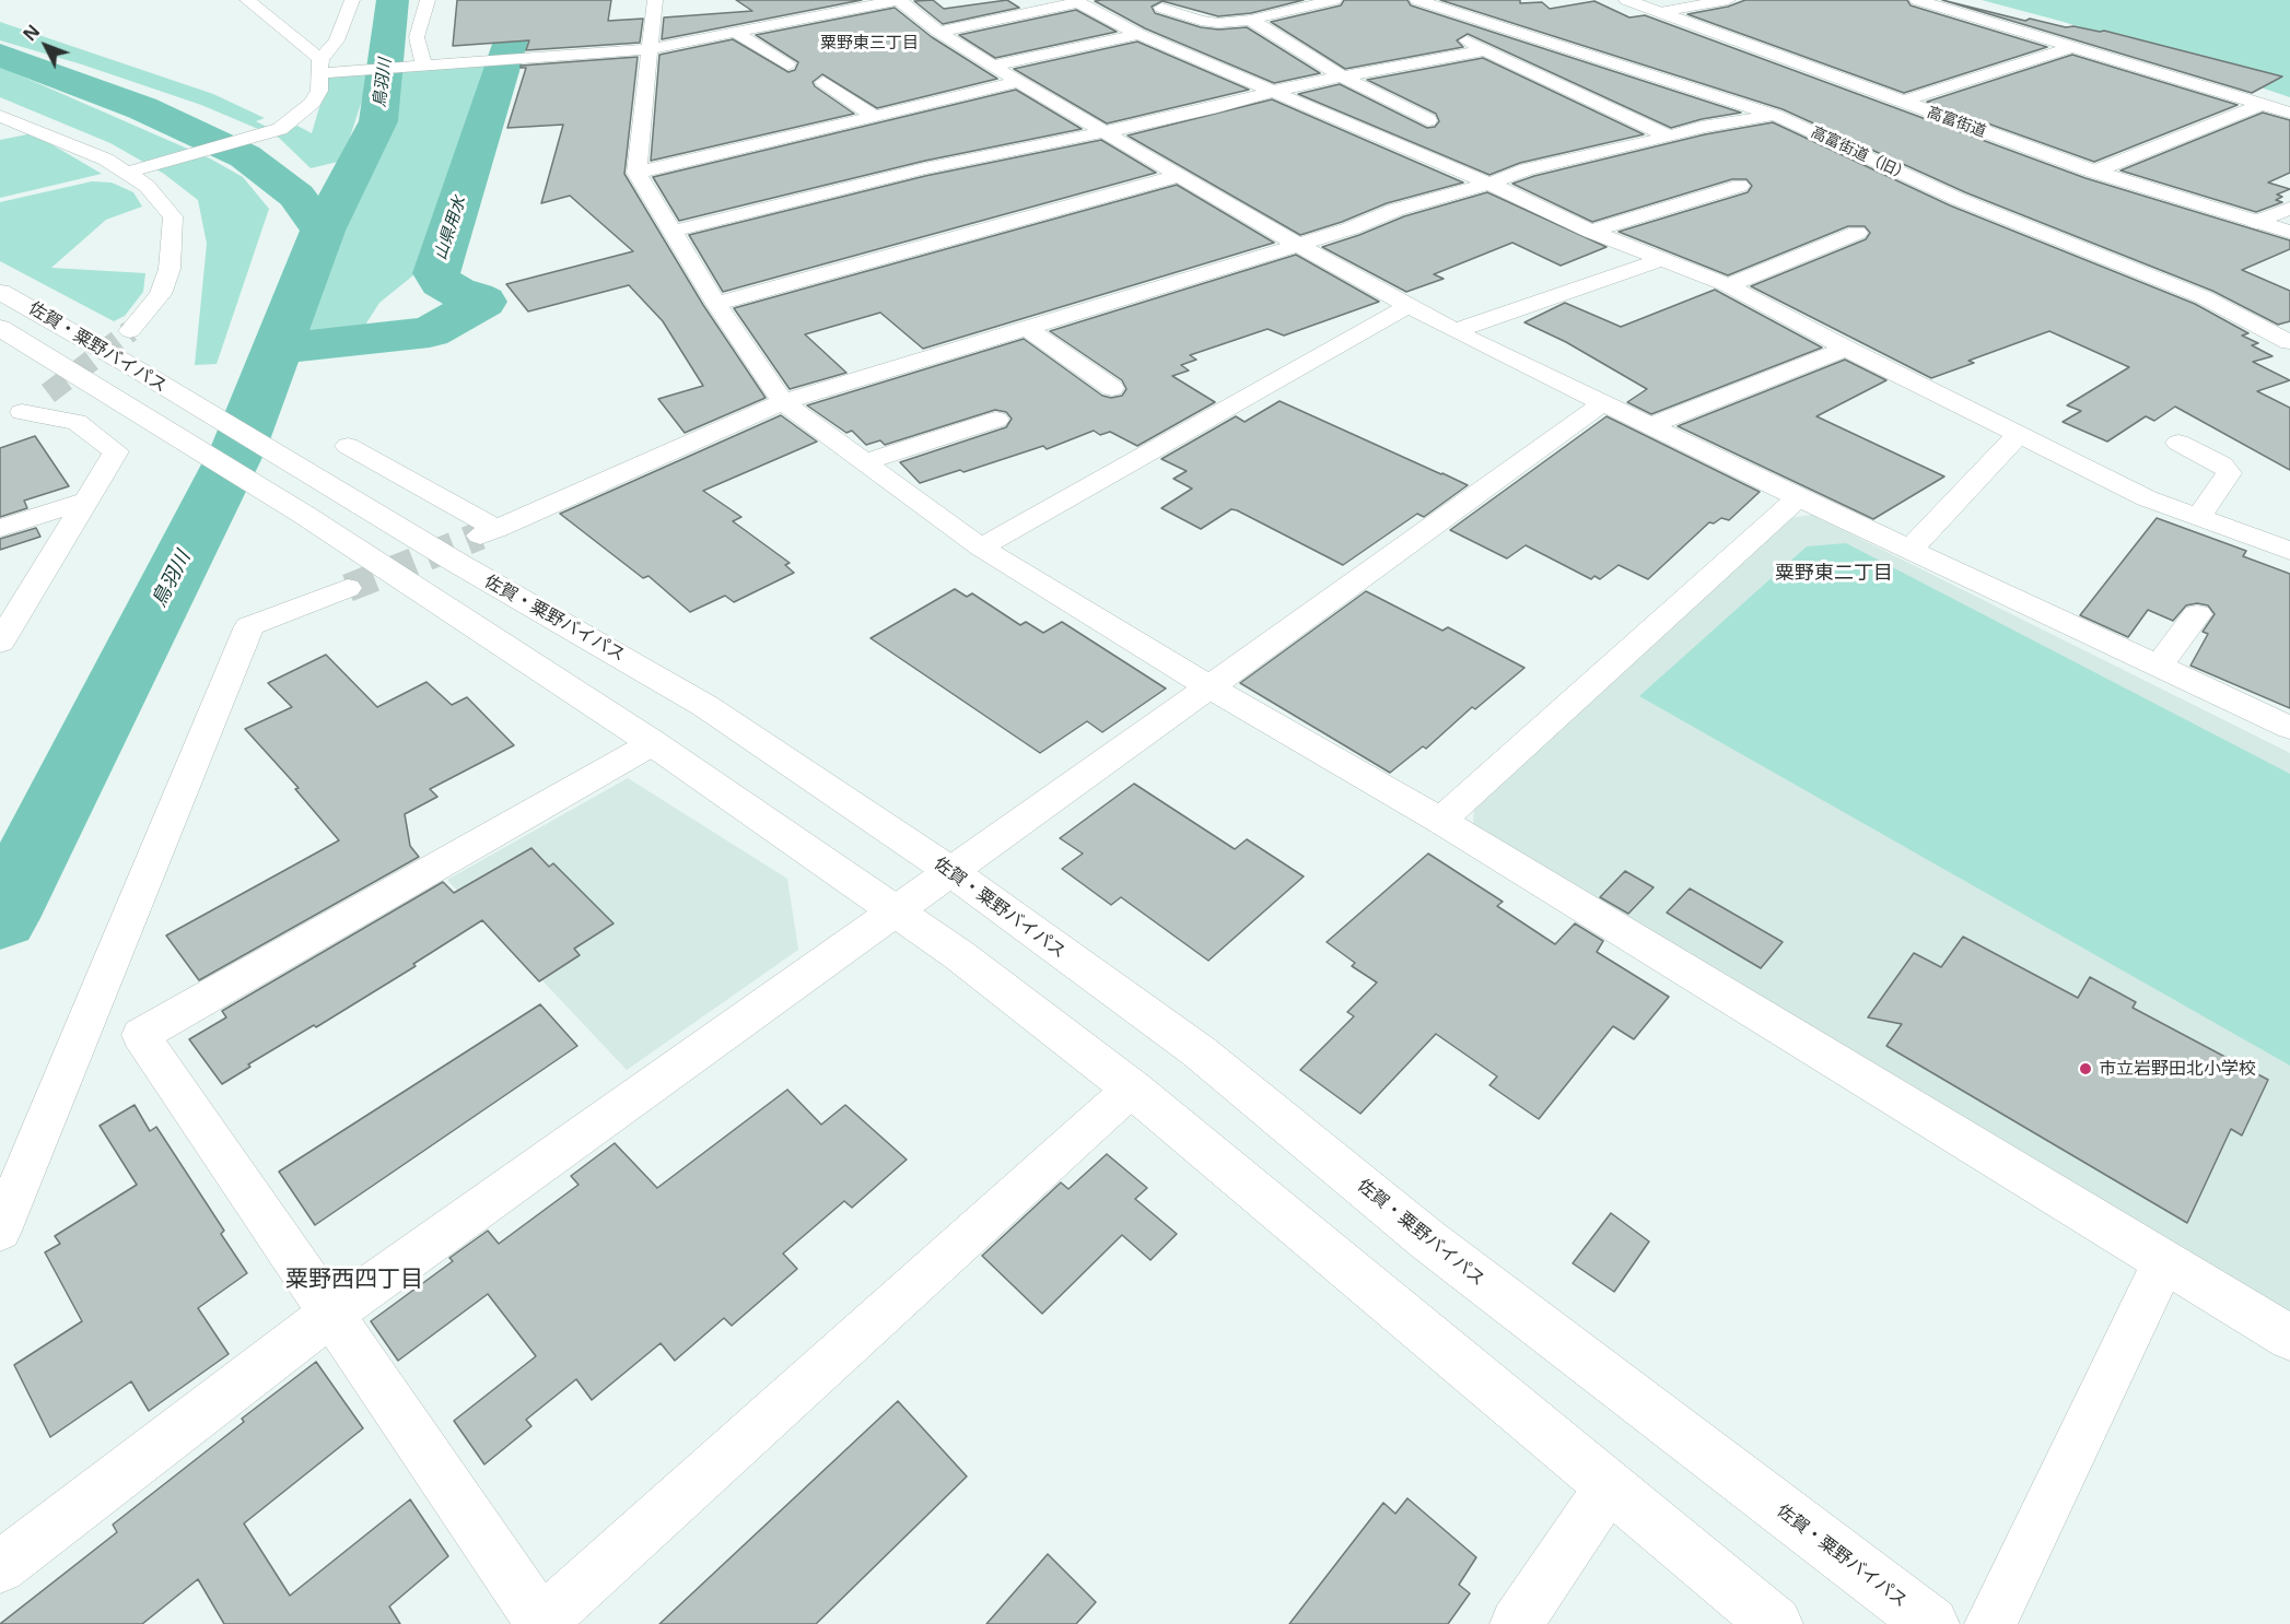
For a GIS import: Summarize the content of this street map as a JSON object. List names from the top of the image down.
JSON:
{
  "streets": {
    "main road": ["高富街道", "佐賀・粟野バイパス"],
    "street": ["高富街道（旧）"]
  },
  "districts": ["粟野東三丁目", "粟野東二丁目", "粟野西四丁目"],
  "water": ["鳥羽川", "山県用水"],
  "places": ["市立岩野田北小学校"],
  "north": "top left"
}
